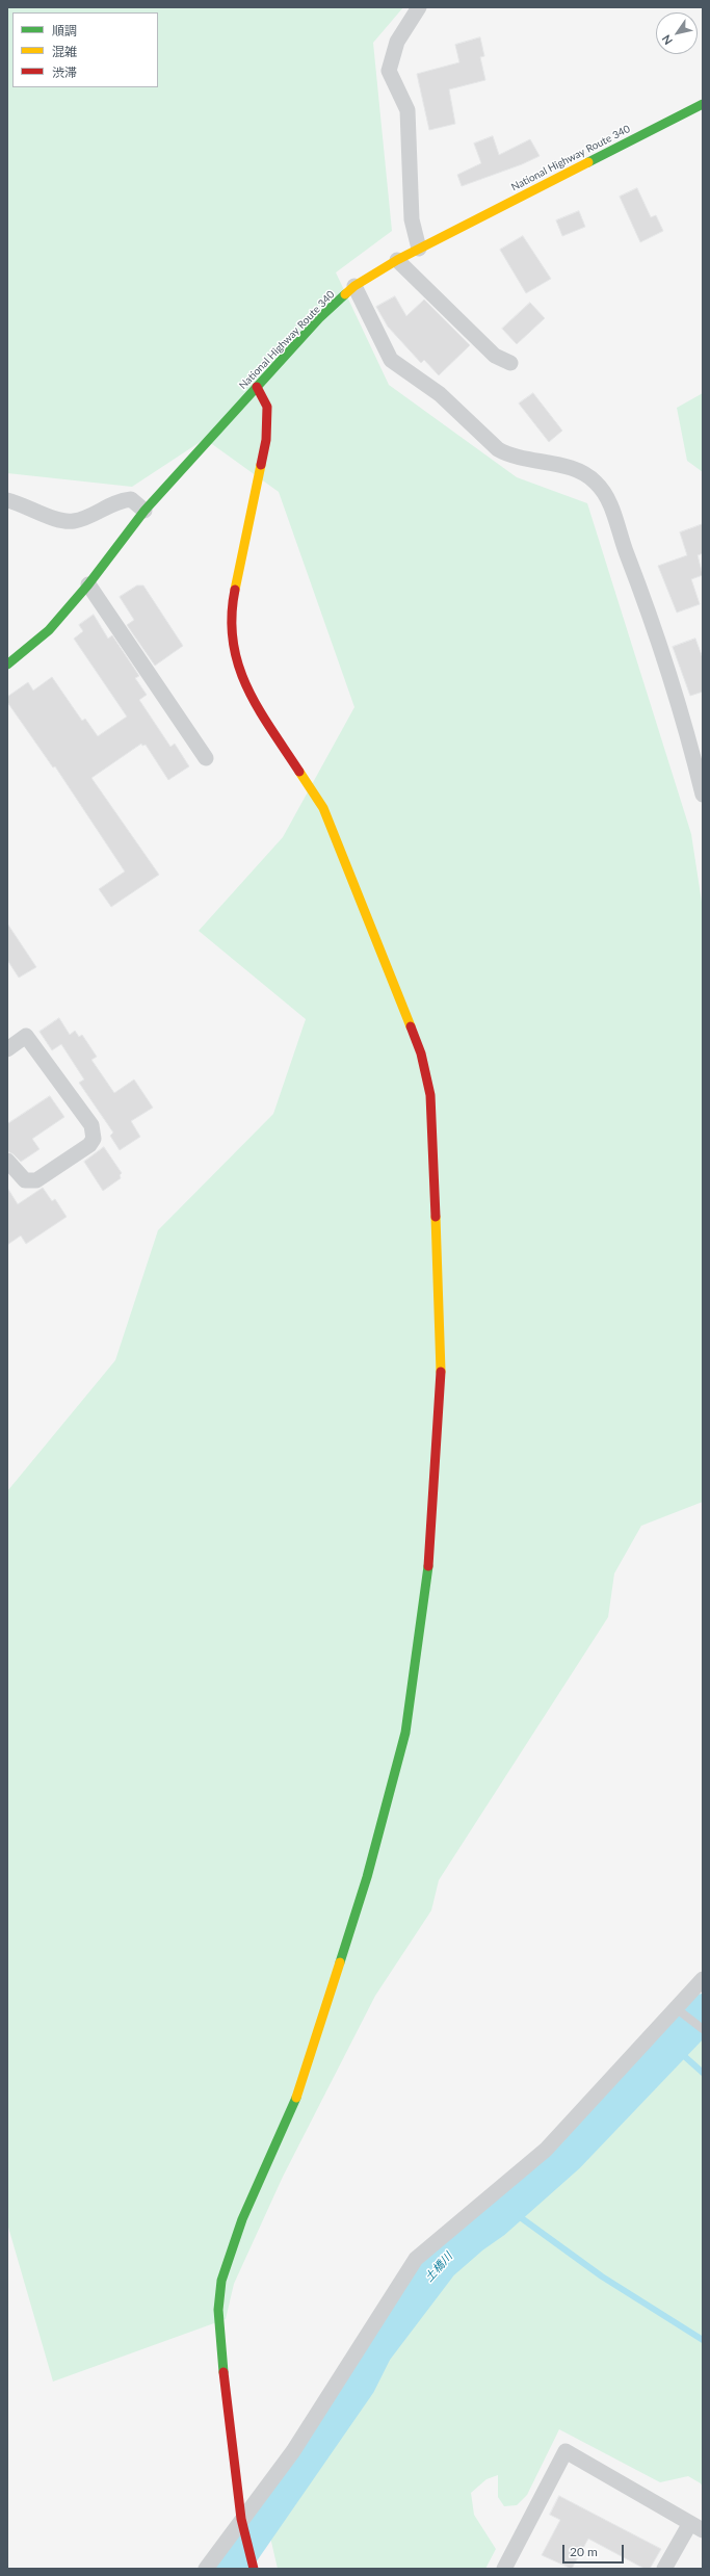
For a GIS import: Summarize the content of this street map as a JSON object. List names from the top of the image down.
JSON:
{
  "streets": {
    "main road": ["National Highway Route 340"]
  },
  "water": ["土橋川"],
  "legend": ["順調", "混雑", "渋滞"],
  "scale_bar": "20 m",
  "north": "bottom left"
}
